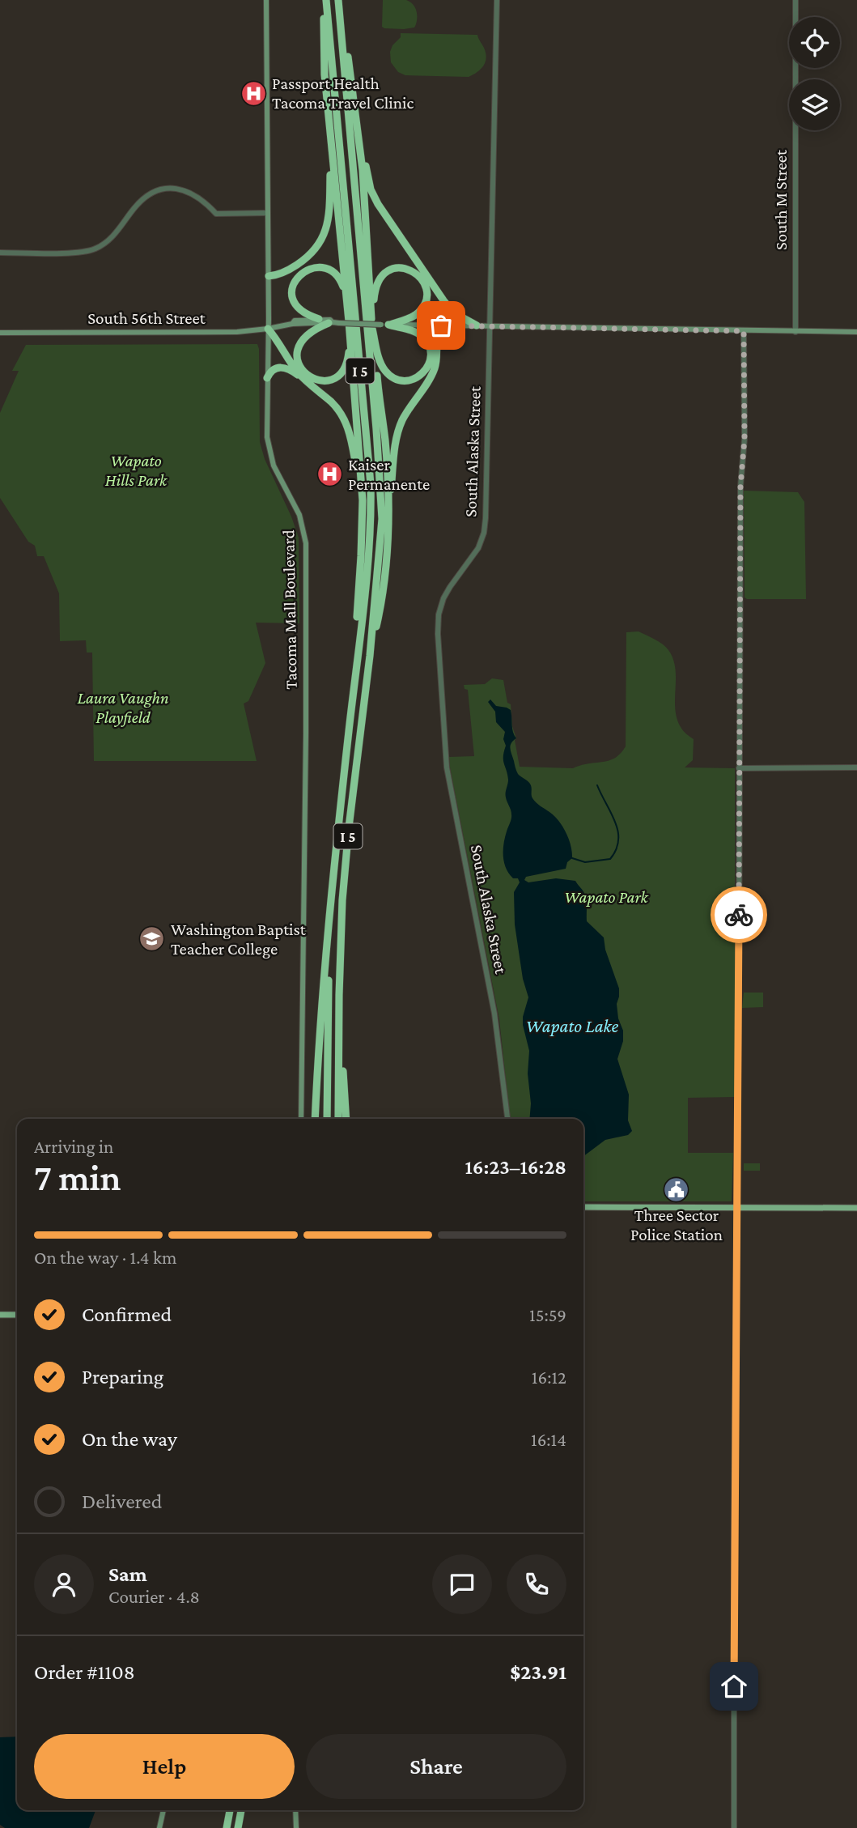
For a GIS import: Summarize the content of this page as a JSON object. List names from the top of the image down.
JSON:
{
  "streets": {
    "highway": ["I 5"],
    "main road": ["South 56th Street", "Tacoma Mall Boulevard"],
    "street": ["South M Street", "South Alaska Street"]
  },
  "crossings": [
    ["South M Street", "South 56th Street"],
    ["South 56th Street", "South Alaska Street"],
    ["South 56th Street", "Tacoma Mall Boulevard"]
  ],
  "water": ["Wapato Lake"],
  "parks": ["Wapato Hills Park", "Laura Vaughn Playfield", "Wapato Park"],
  "places": {
    "hospital": ["Passport Health Tacoma Travel Clinic", "Kaiser Permanente"],
    "school or university": ["Washington Baptist Teacher College"],
    "public building": ["Three Sector Police Station"]
  },
  "page": {
    "heading": ["7 min", "Arriving in", "16:23–16:28"],
    "panel": [
      "Sam",
      "Courier · 4.8",
      "Order #1108",
      "$23.91"
    ],
    "bar": "On the way · 1.4 km",
    "list": [
      ["Confirmed", "15:59"],
      ["Preparing", "16:12"],
      ["On the way", "16:14"],
      "Delivered"
    ],
    "buttons": ["Help", "Share"]
  }
}
